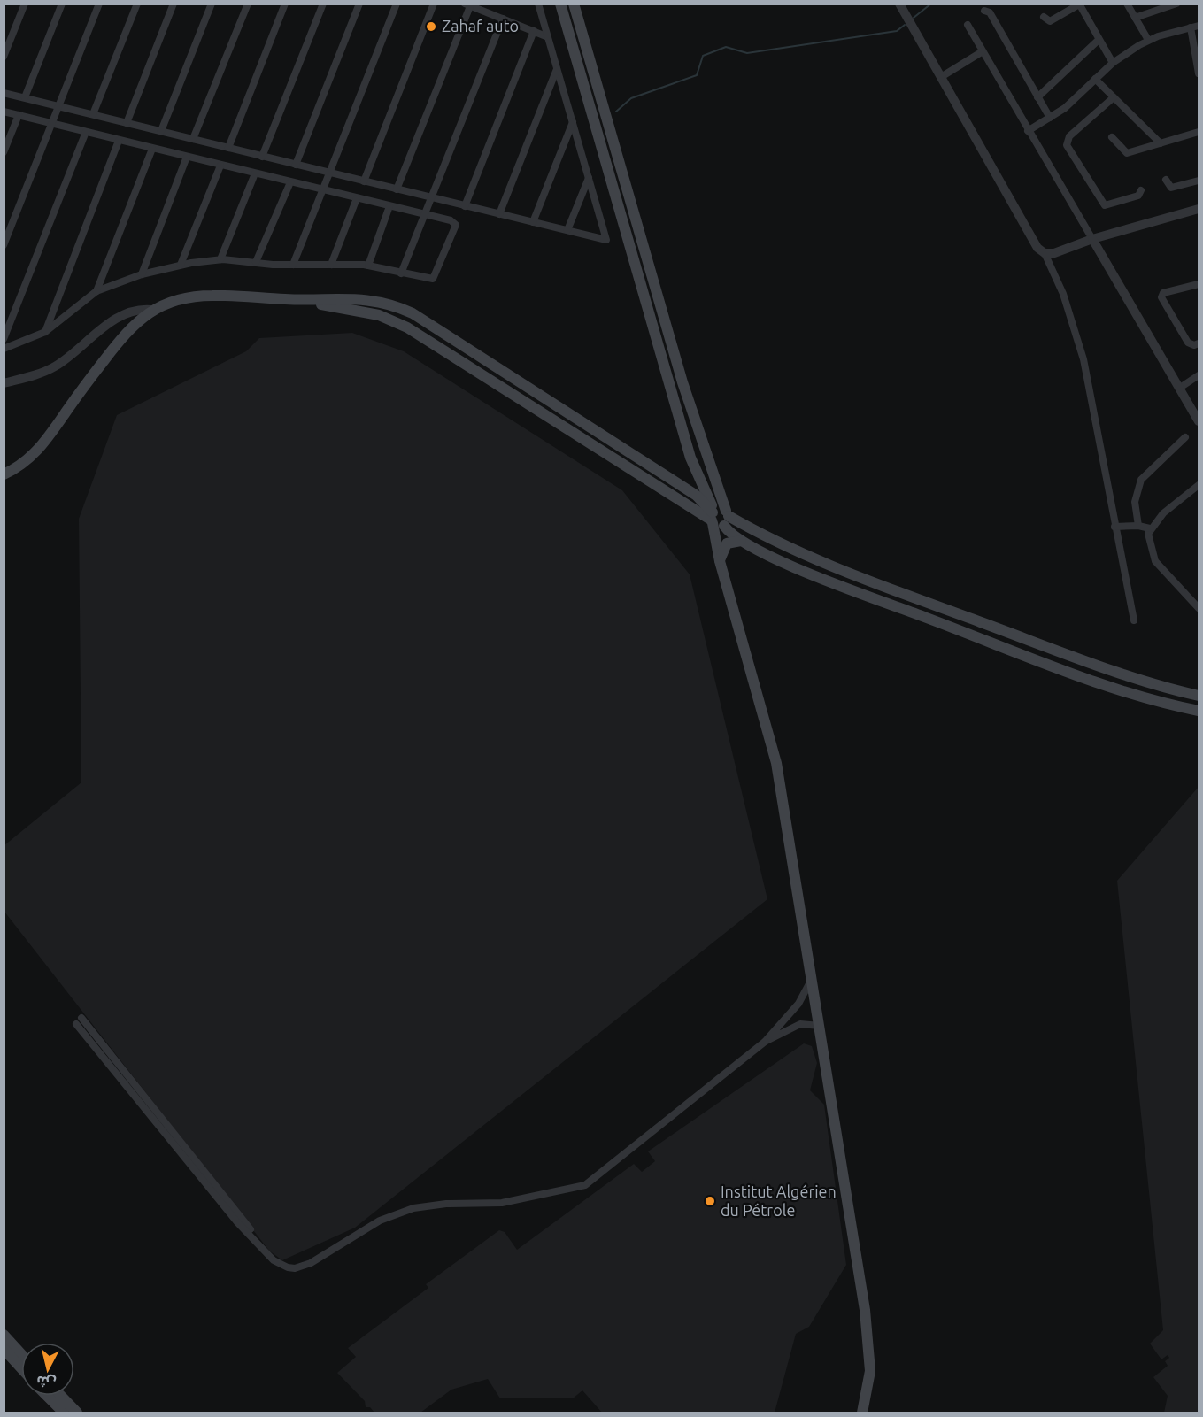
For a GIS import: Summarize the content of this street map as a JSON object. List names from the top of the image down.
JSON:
{
  "places": ["Zahaf auto", "Institut Algérien du Pétrole"],
  "north": "bottom"
}
